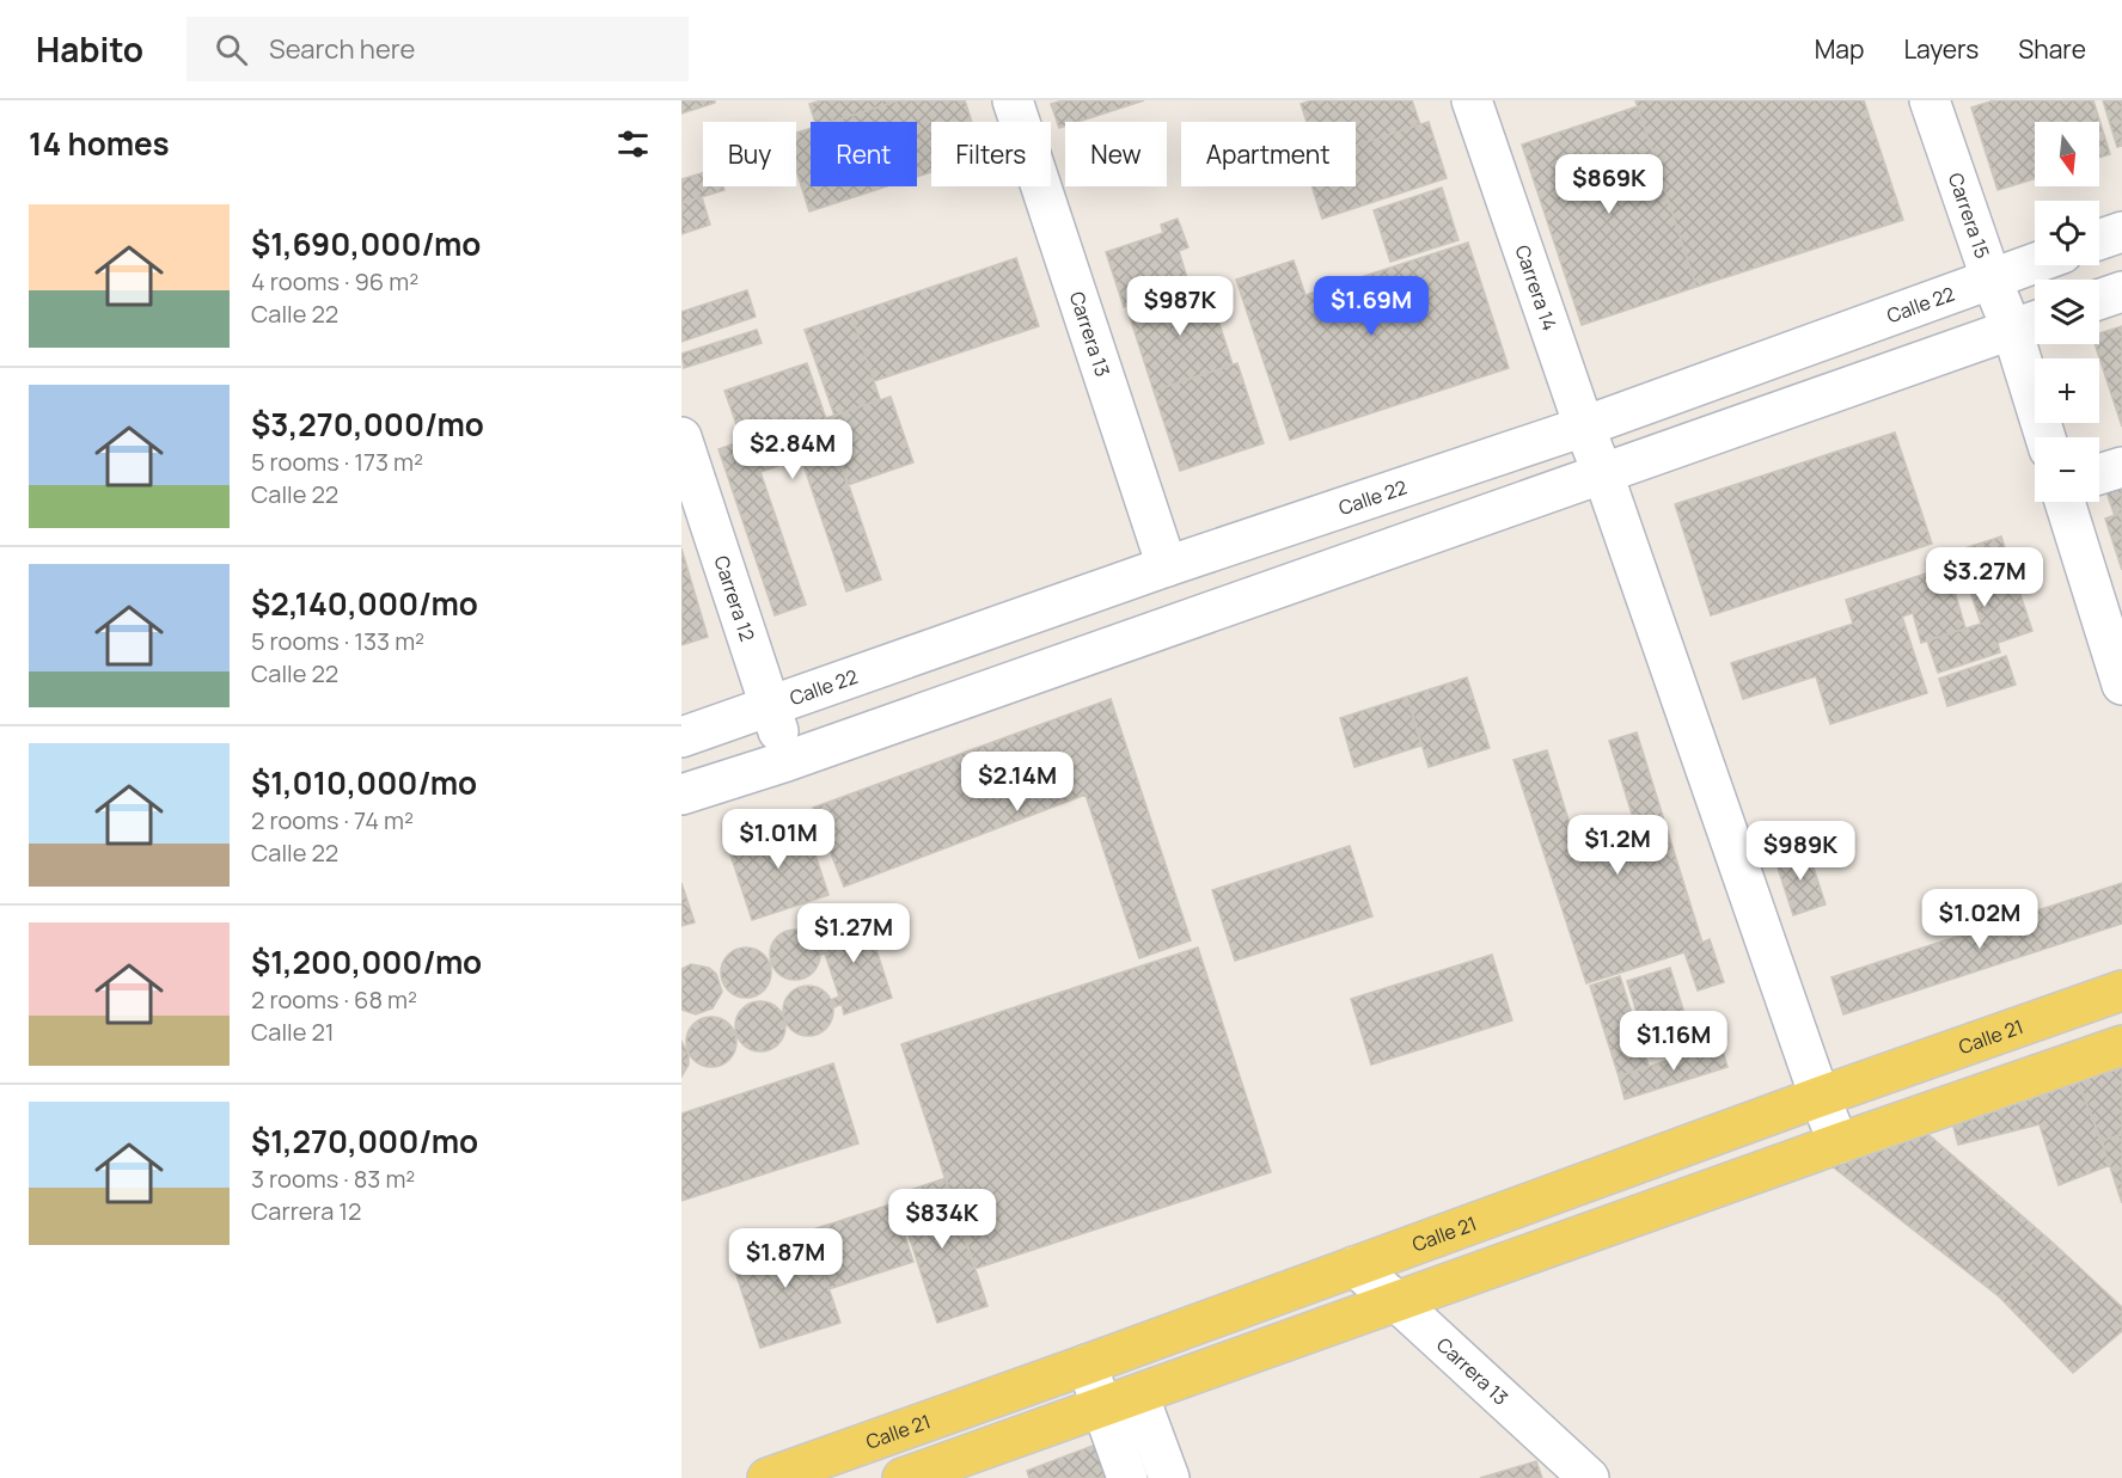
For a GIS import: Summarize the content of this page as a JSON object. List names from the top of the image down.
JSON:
{
  "streets": {
    "main road": ["Calle 21"],
    "street": [
      "Carrera 15",
      "Carrera 14",
      "Calle 22",
      "Carrera 13",
      "Carrera 12"
    ]
  },
  "crossings": [
    ["Carrera 15", "Calle 22"],
    ["Carrera 14", "Calle 22"],
    ["Carrera 14", "Calle 21"],
    ["Calle 22", "Carrera 13"],
    ["Calle 22", "Carrera 12"],
    ["Carrera 13", "Calle 21"]
  ],
  "north": "bottom",
  "page": {
    "header": "Habito",
    "search": "Search here",
    "nav": ["Map", "Layers", "Share"],
    "heading": "14 homes",
    "map_buttons": ["+", "−"],
    "chip": [
      "Buy",
      "Rent",
      "Filters",
      "New",
      "Apartment"
    ],
    "price": [
      "$869K",
      "$987K",
      "$1.69M",
      "$2.84M",
      "$3.27M",
      "$2.14M",
      "$1.01M",
      "$1.2M",
      "$989K",
      "$1.02M",
      "$1.27M",
      "$1.16M",
      "$834K",
      "$1.87M"
    ],
    "list": [
      {
        "name": "$1,690,000/mo",
        "note": "4 rooms · 96 m² · Calle 22"
      },
      {
        "name": "$3,270,000/mo",
        "note": "5 rooms · 173 m² · Calle 22"
      },
      {
        "name": "$2,140,000/mo",
        "note": "5 rooms · 133 m² · Calle 22"
      },
      {
        "name": "$1,010,000/mo",
        "note": "2 rooms · 74 m² · Calle 22"
      },
      {
        "name": "$1,200,000/mo",
        "note": "2 rooms · 68 m² · Calle 21"
      },
      {
        "name": "$1,270,000/mo",
        "note": "3 rooms · 83 m² · Carrera 12"
      }
    ]
  }
}
